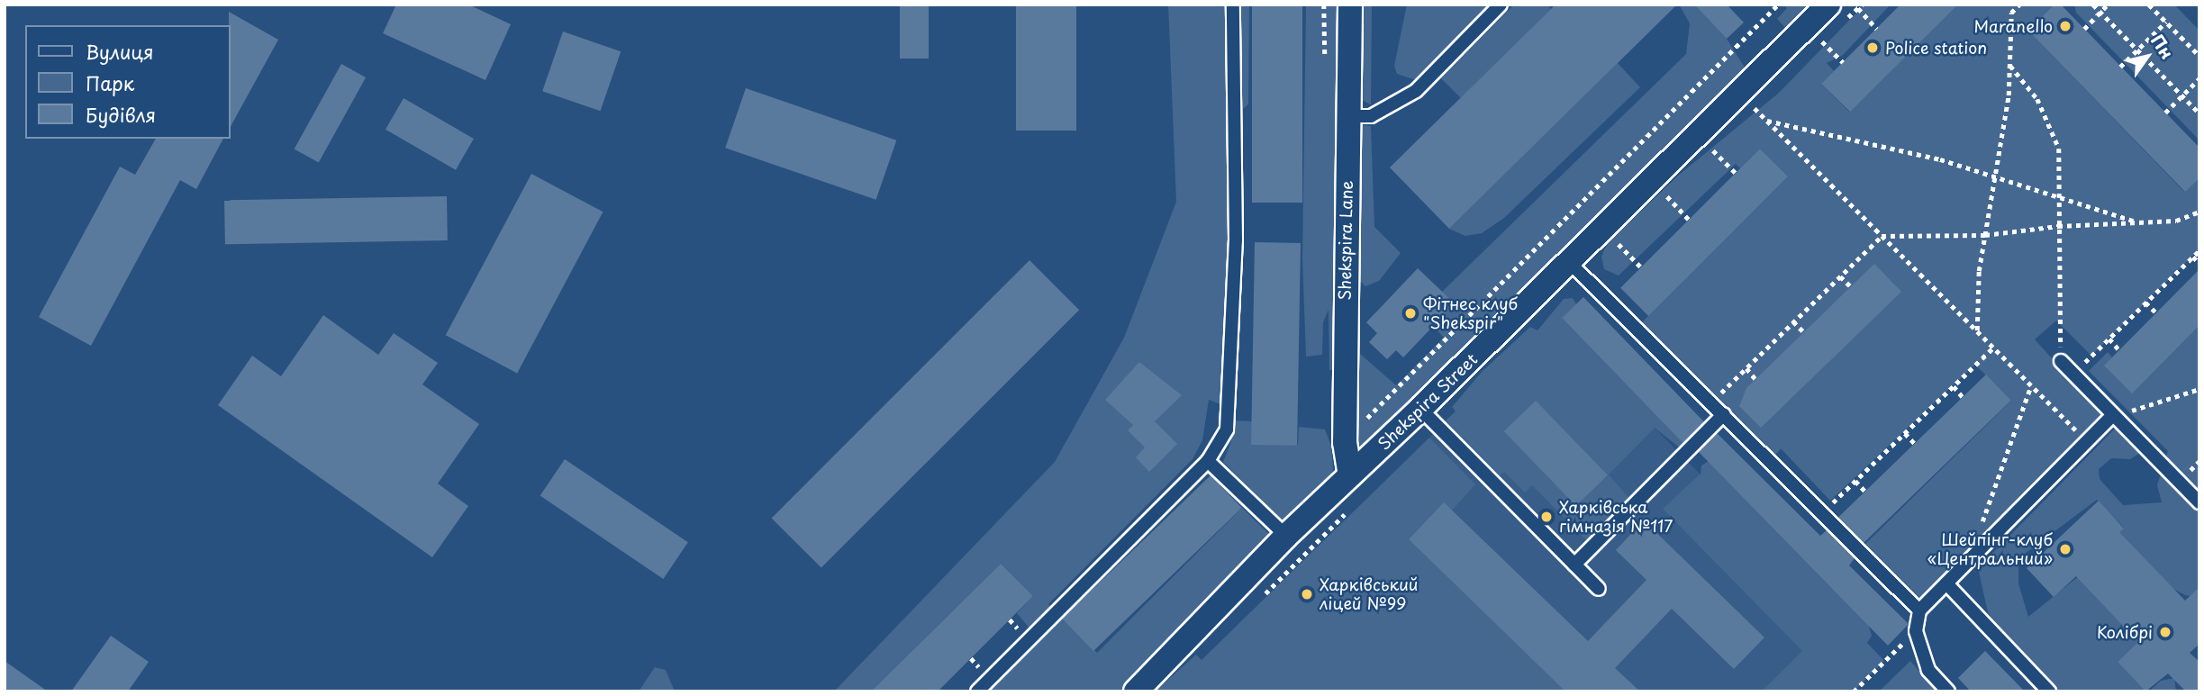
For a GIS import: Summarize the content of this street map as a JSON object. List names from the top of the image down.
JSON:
{
  "streets": {
    "street": ["Shekspira Lane", "Shekspira Street"]
  },
  "crossings": [
    ["Shekspira Lane", "Shekspira Street"]
  ],
  "places": [
    "Maranello",
    "Police station",
    "Фітнес клуб \"Shekspir\"",
    "Харківська гімназія №117",
    "Шейпінг-клуб «Центральний»",
    "Харківський ліцей №99",
    "Колібрі"
  ],
  "legend": ["Вулиця", "Парк", "Будівля"],
  "north": "top right"
}
